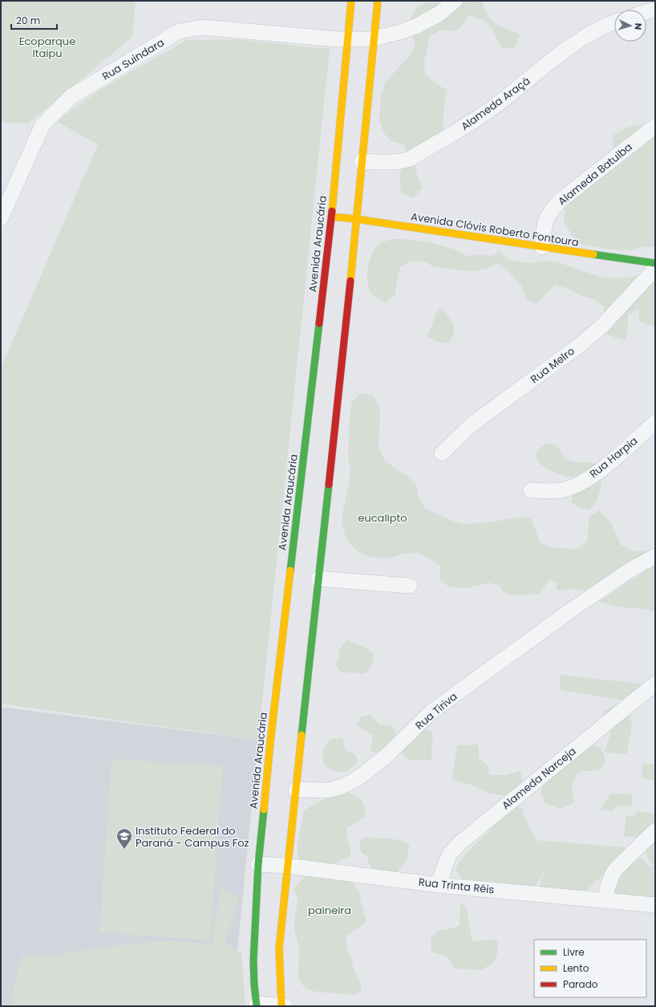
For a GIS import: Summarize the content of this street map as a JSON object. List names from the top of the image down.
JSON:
{
  "streets": {
    "street": [
      "Rua Suindara",
      "Alameda Araçá",
      "Alameda Batuiba",
      "Avenida Clóvis Roberto Fontoura",
      "Avenida Araucária",
      "Rua Melro",
      "Rua Harpia",
      "Rua Tiriva",
      "Alameda Narceja",
      "Rua Trinta Réis"
    ]
  },
  "crossings": [
    ["Rua Suindara", "Avenida Araucária"],
    ["Alameda Batuiba", "Avenida Clóvis Roberto Fontoura"],
    ["Avenida Clóvis Roberto Fontoura", "Avenida Araucária"],
    ["Avenida Araucária", "Rua Trinta Réis"],
    ["Alameda Narceja", "Rua Trinta Réis"]
  ],
  "parks": ["Ecoparque Itaipu", "eucalipto", "paineira"],
  "places": {
    "school or university": ["Instituto Federal do Paraná - Campus Foz"]
  },
  "legend": ["Livre", "Lento", "Parado"],
  "scale_bar": "20 m",
  "north": "right"
}
